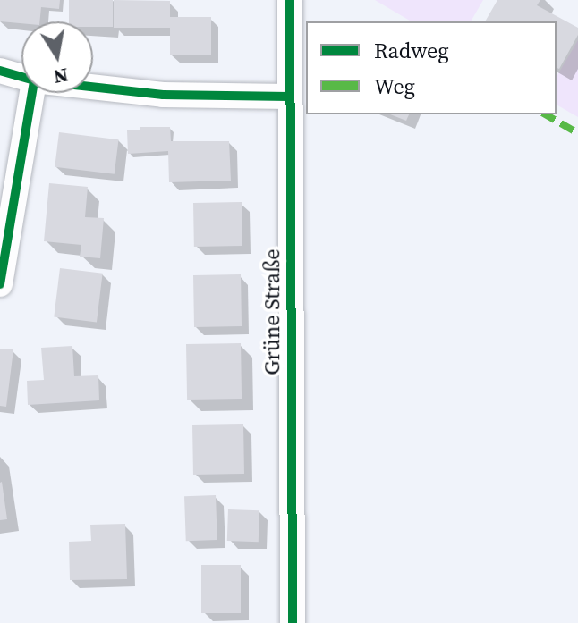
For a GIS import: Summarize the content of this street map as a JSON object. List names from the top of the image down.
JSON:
{
  "streets": {
    "street": ["Grüne Straße"]
  },
  "legend": ["Radweg", "Weg"],
  "north": "bottom"
}
